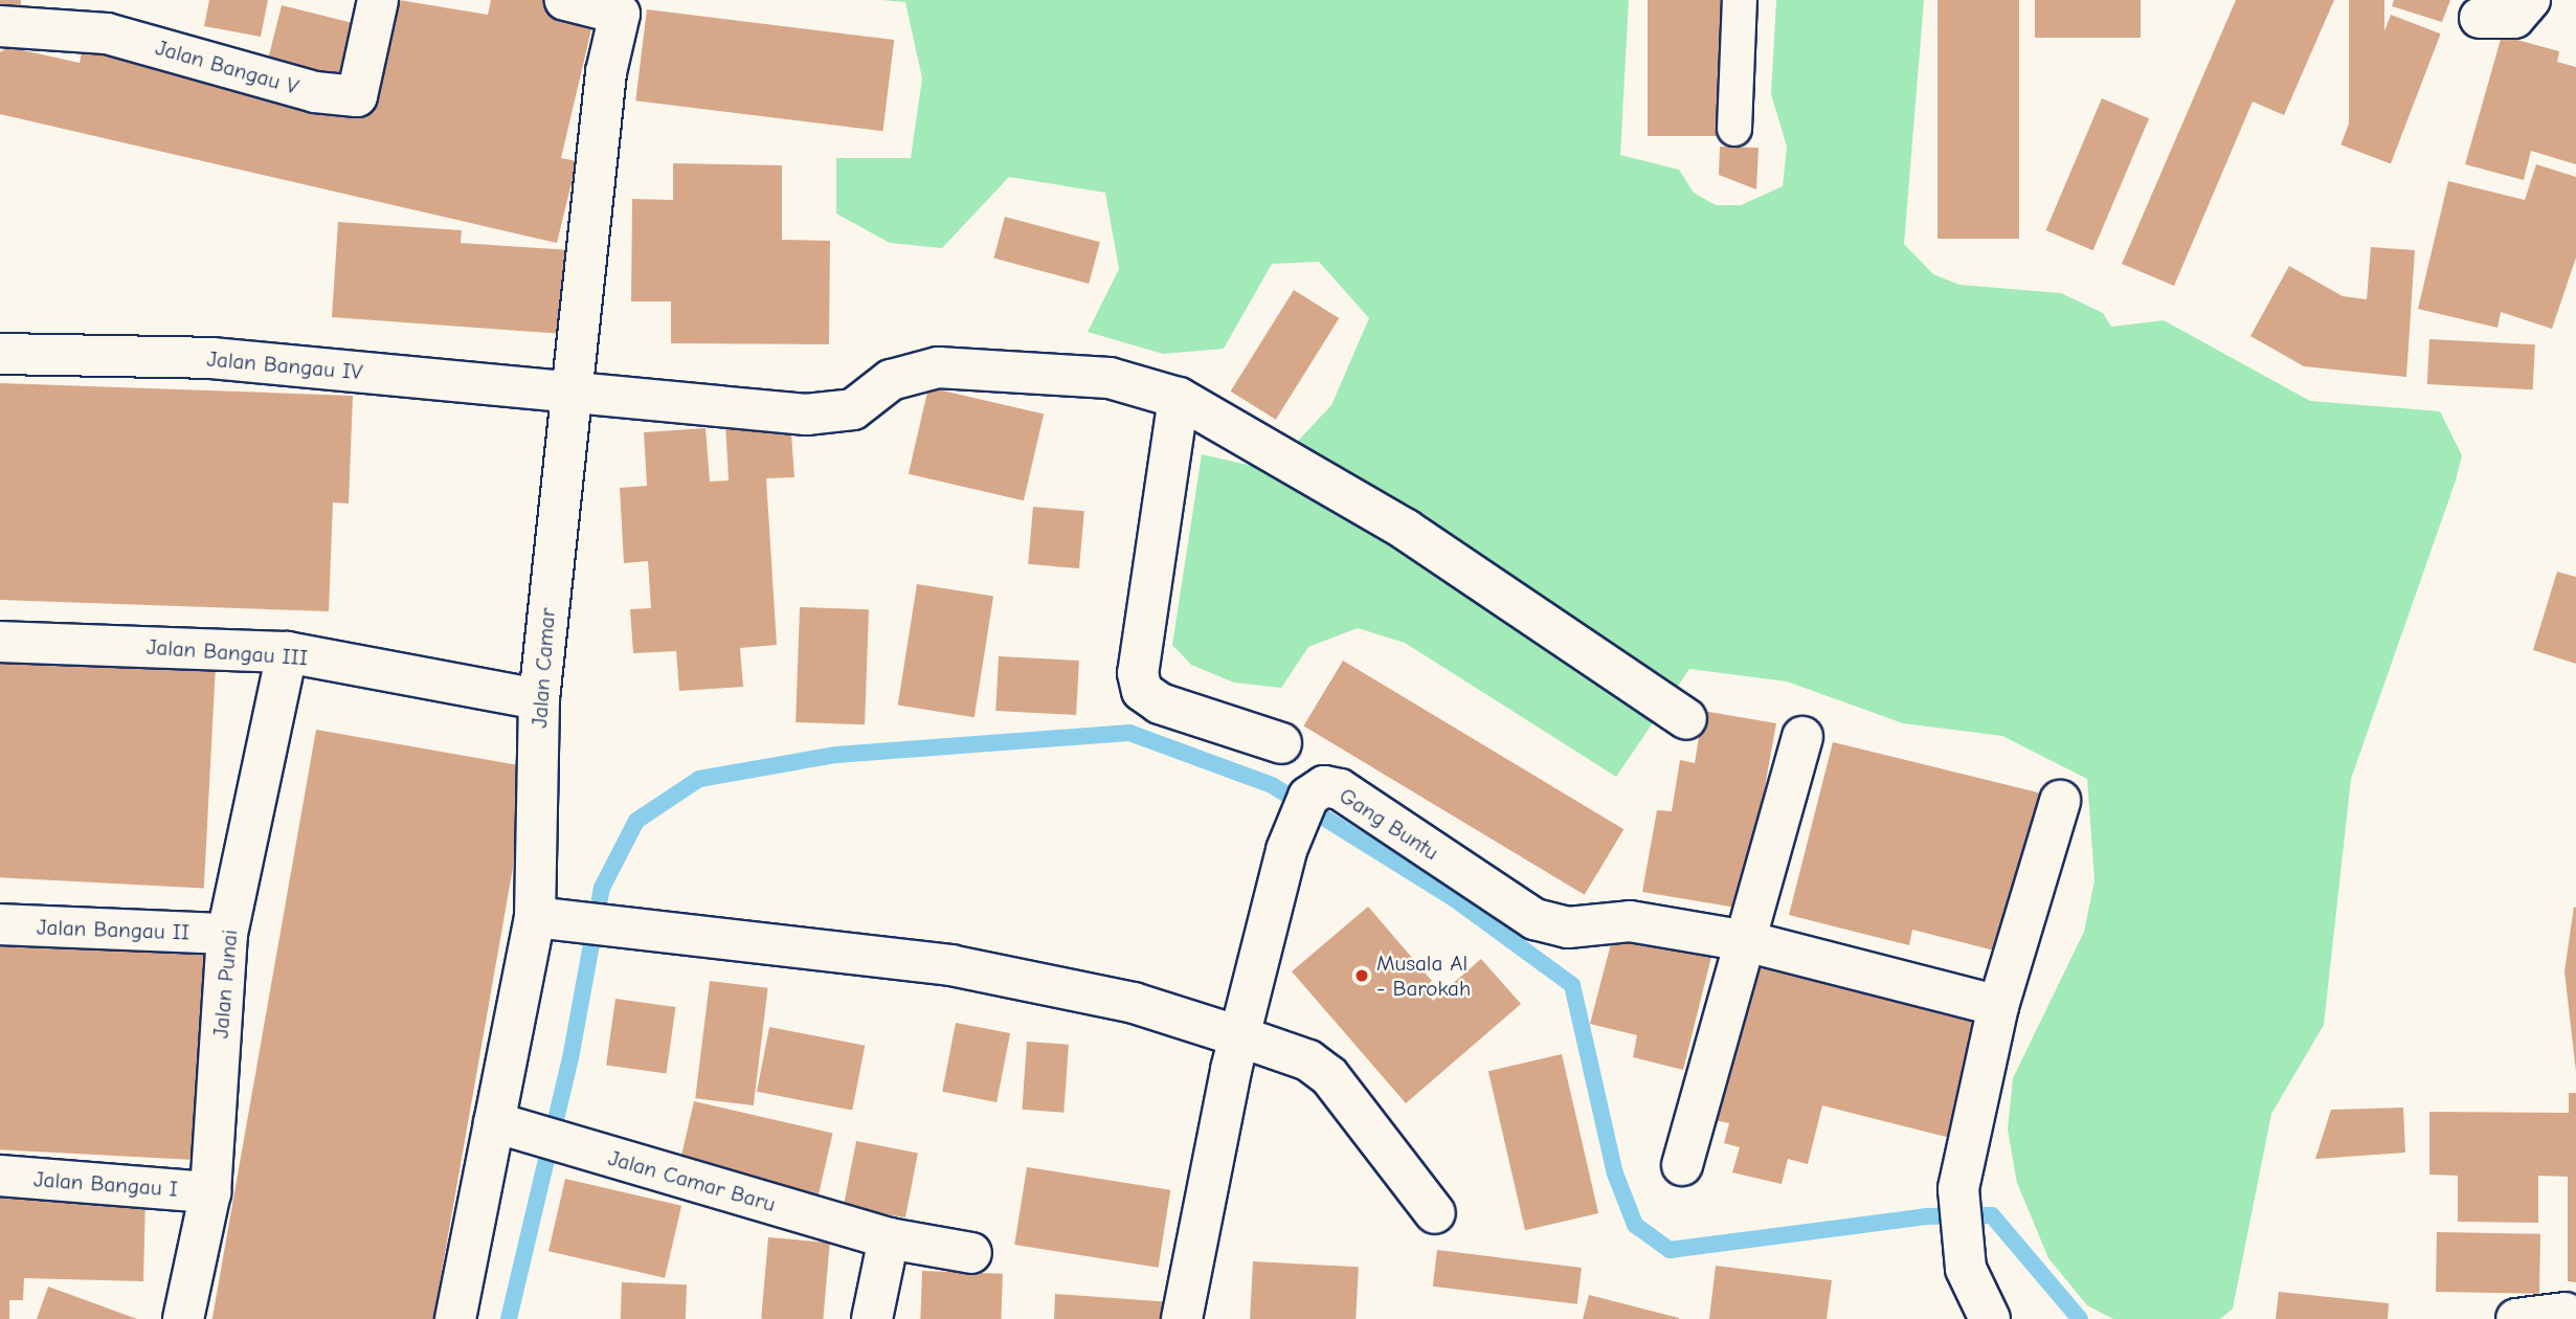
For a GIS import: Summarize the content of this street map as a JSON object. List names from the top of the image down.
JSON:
{
  "streets": {
    "street": [
      "Jalan Bangau V",
      "Jalan Bangau IV",
      "Jalan Bangau III",
      "Jalan Camar",
      "Gang Buntu",
      "Jalan Bangau II",
      "Jalan Punai",
      "Jalan Camar Baru",
      "Jalan Bangau I"
    ]
  },
  "crossings": [
    ["Jalan Bangau IV", "Jalan Camar"],
    ["Jalan Bangau III", "Jalan Camar"],
    ["Jalan Bangau III", "Jalan Punai"],
    ["Jalan Camar", "Jalan Camar Baru"],
    ["Jalan Bangau II", "Jalan Punai"],
    ["Jalan Punai", "Jalan Bangau I"]
  ],
  "places": ["Musala Al - Barokah"]
}
